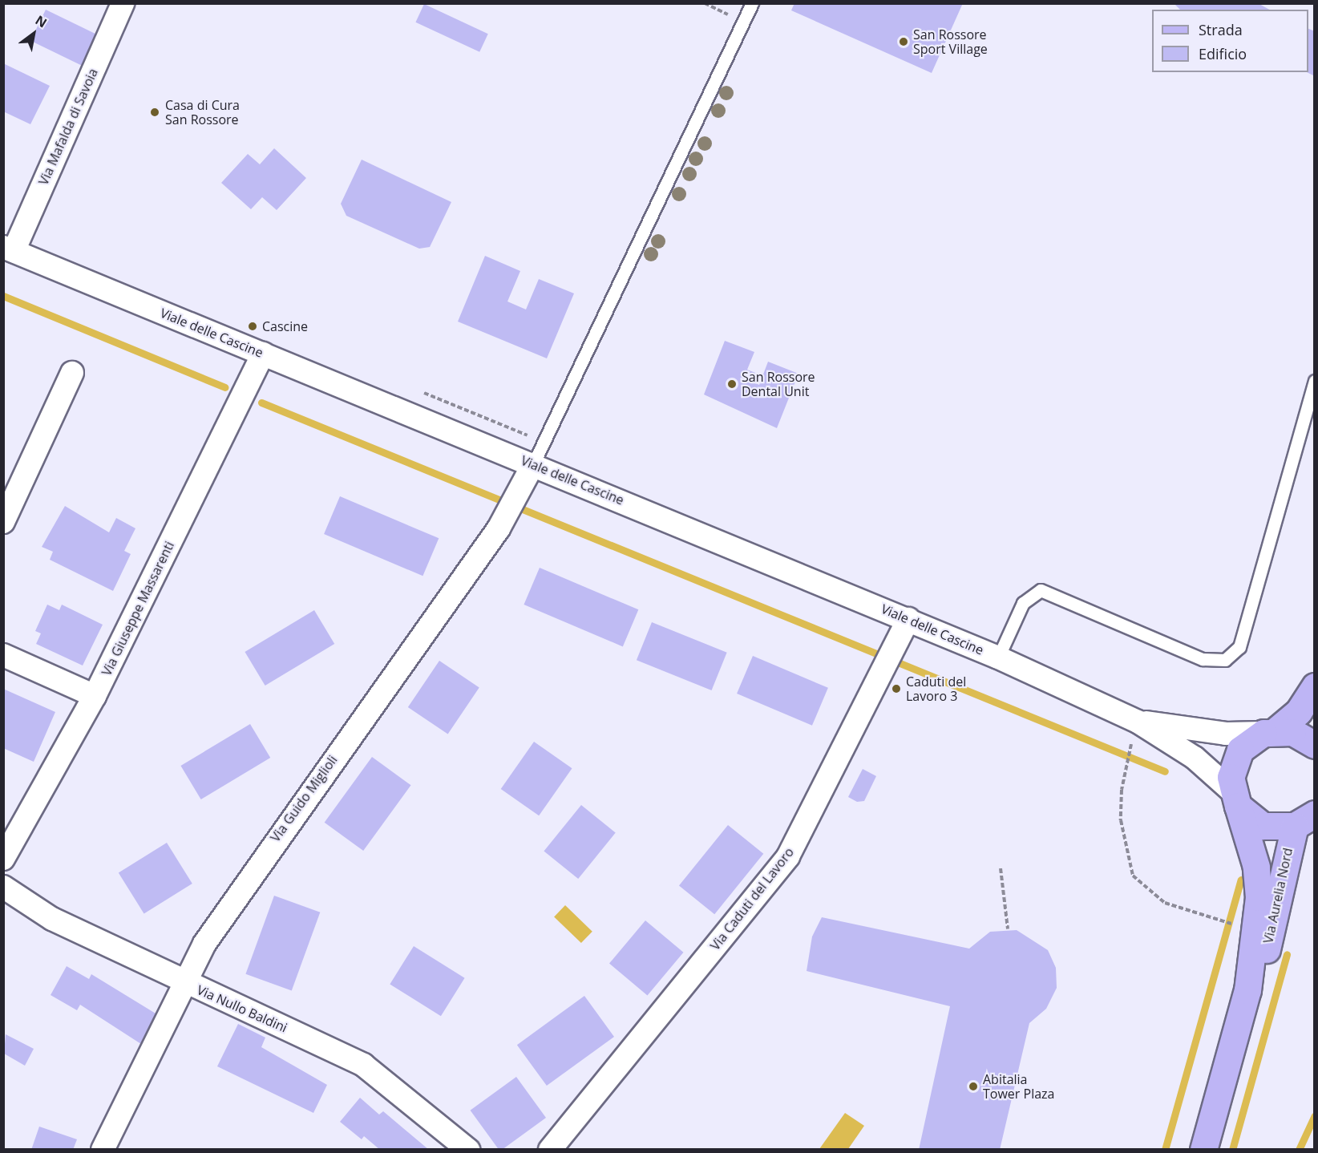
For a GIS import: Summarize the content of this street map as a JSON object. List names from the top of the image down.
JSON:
{
  "streets": {
    "main road": ["Via Aurelia Nord"],
    "street": [
      "Via Mafalda di Savoia",
      "Viale delle Cascine",
      "Via Giuseppe Massarenti",
      "Via Guido Miglioli",
      "Via Caduti del Lavoro",
      "Via Nullo Baldini"
    ]
  },
  "crossings": [
    ["Via Mafalda di Savoia", "Viale delle Cascine"],
    ["Viale delle Cascine", "Via Giuseppe Massarenti"],
    ["Viale delle Cascine", "Via Guido Miglioli"],
    ["Viale delle Cascine", "Via Aurelia Nord"],
    ["Viale delle Cascine", "Via Caduti del Lavoro"],
    ["Via Guido Miglioli", "Via Nullo Baldini"]
  ],
  "places": [
    "San Rossore Sport Village",
    "Casa di Cura San Rossore",
    "Cascine",
    "San Rossore Dental Unit",
    "Caduti del Lavoro 3",
    "Abitalia Tower Plaza"
  ],
  "legend": ["Strada", "Edificio"],
  "north": "top right"
}
